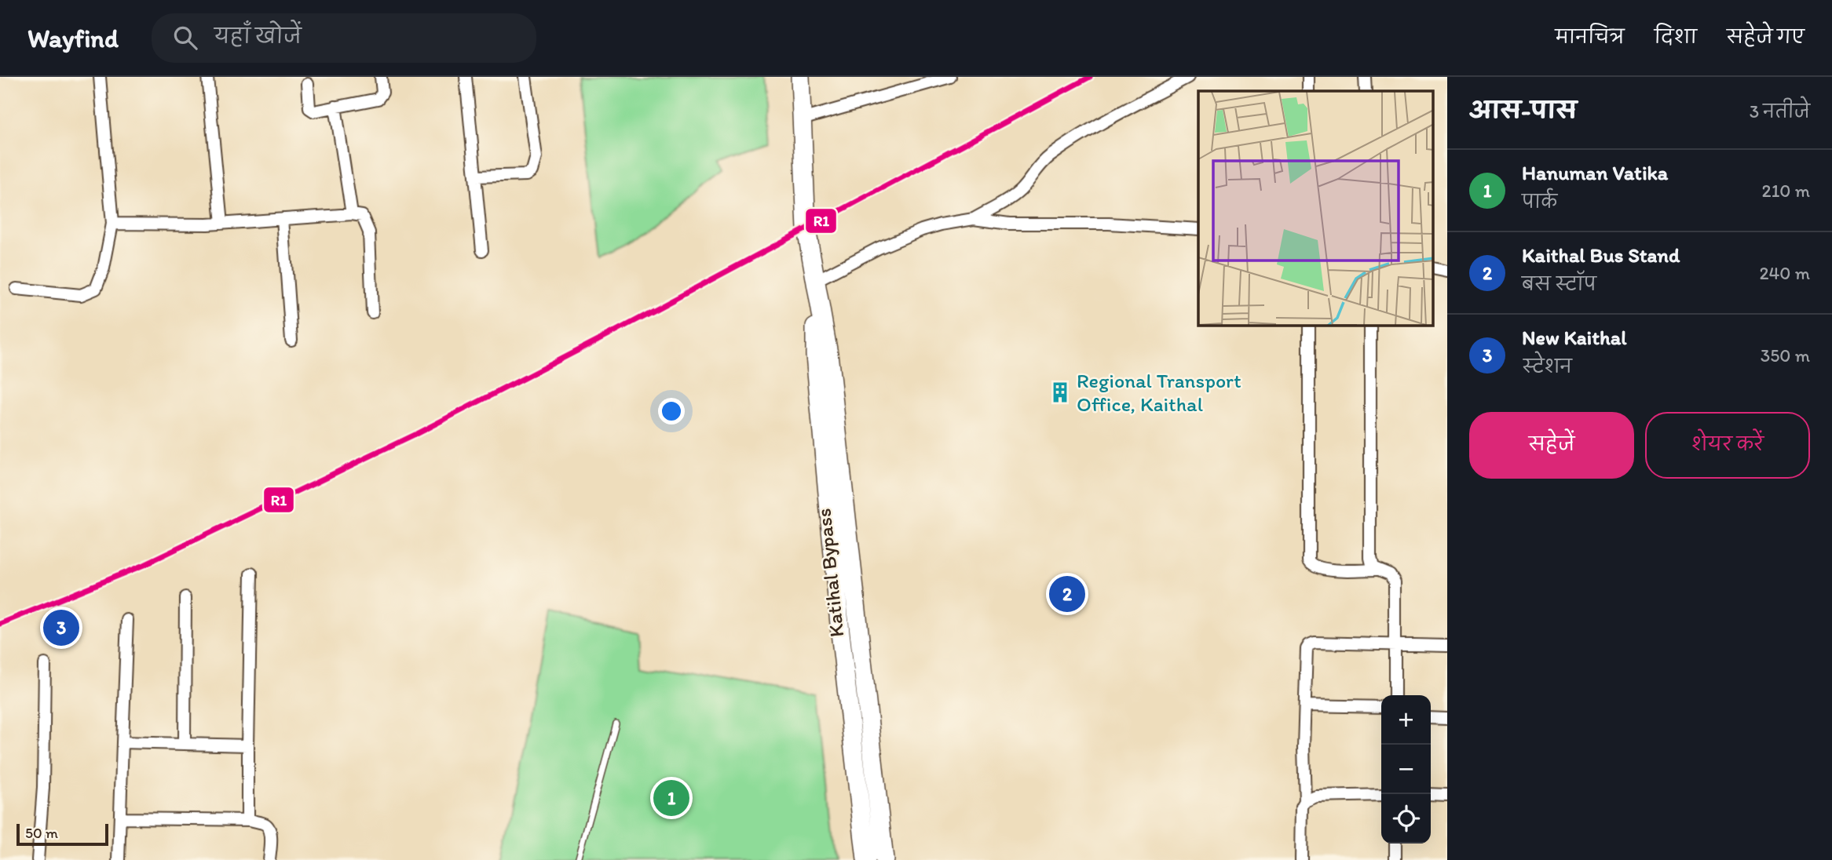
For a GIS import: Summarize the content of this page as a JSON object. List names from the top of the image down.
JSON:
{
  "streets": {
    "main road": ["Katihal Bypass"]
  },
  "places": {
    "building": ["Regional Transport Office, Kaithal"]
  },
  "lines": ["transit line R1"],
  "scale_bar": "50 m",
  "page": {
    "header": "Wayfind",
    "search": "यहाँ खोजें",
    "nav": ["मानचित्र", "दिशा", "सहेजे गए"],
    "heading": ["आस-पास", "3 नतीजे"],
    "list": [
      {
        "mark": "1",
        "name": "Hanuman Vatika",
        "note": "पार्क",
        "value": "210 m"
      },
      {
        "mark": "2",
        "name": "Kaithal Bus Stand",
        "note": "बस स्टॉप",
        "value": "240 m"
      },
      {
        "mark": "3",
        "name": "New Kaithal",
        "note": "स्टेशन",
        "value": "350 m"
      }
    ],
    "buttons": ["सहेजें", "शेयर करें"],
    "pins": ["2", "3", "1"],
    "map_buttons": ["+", "−"],
    "scale": "50 m"
  }
}
